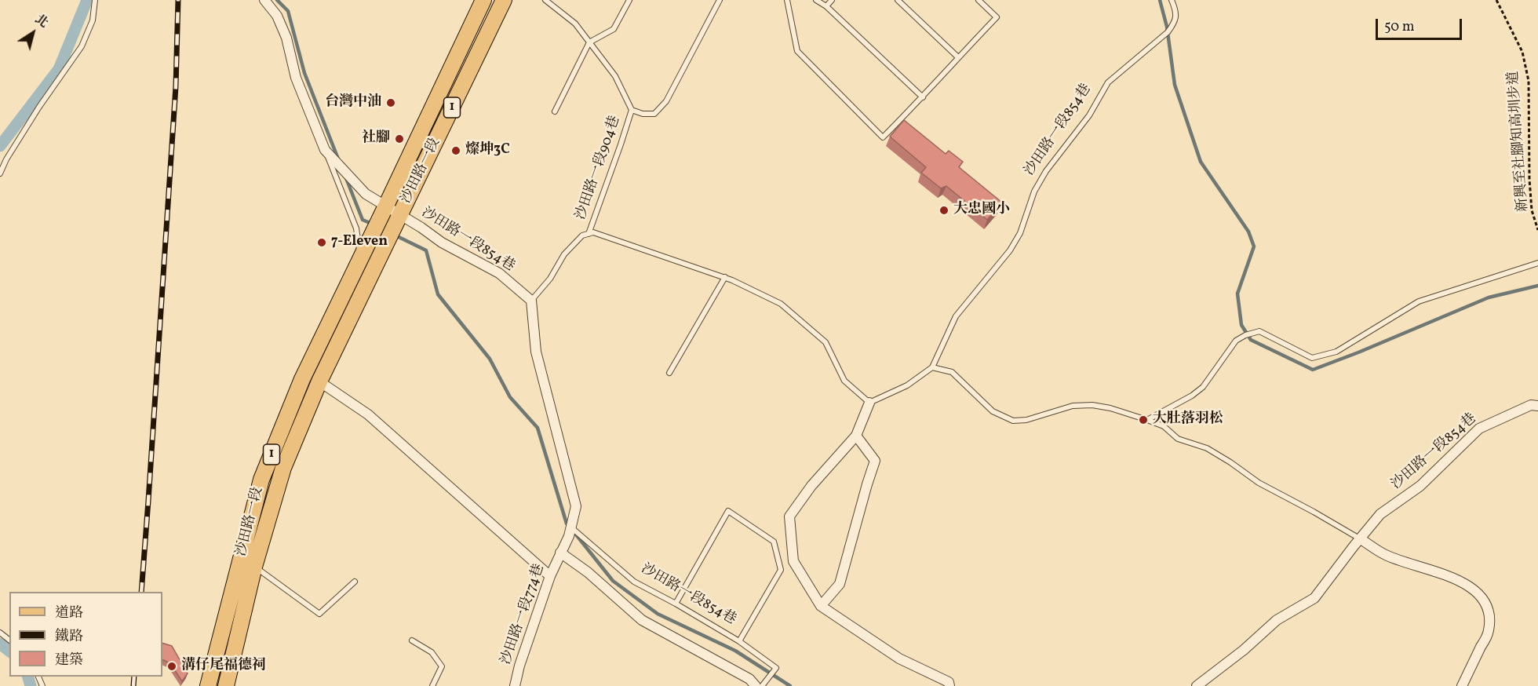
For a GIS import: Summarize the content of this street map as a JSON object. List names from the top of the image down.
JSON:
{
  "streets": {
    "main road": ["1", "沙田路一段"],
    "street": ["沙田路一段854巷", "沙田路一段774巷"],
    "lane": ["沙田路一段904巷"],
    "path": ["新興至社腳知高圳步道"]
  },
  "crossings": [
    ["沙田路一段854巷", "沙田路一段"]
  ],
  "places": [
    "台灣中油",
    "社腳",
    "燦坤3C",
    "大忠國小",
    "7-Eleven",
    "大肚落羽松",
    "溝仔尾福德祠"
  ],
  "legend": ["道路", "鐵路", "建築"],
  "scale_bar": "50 m",
  "north": "top right"
}
